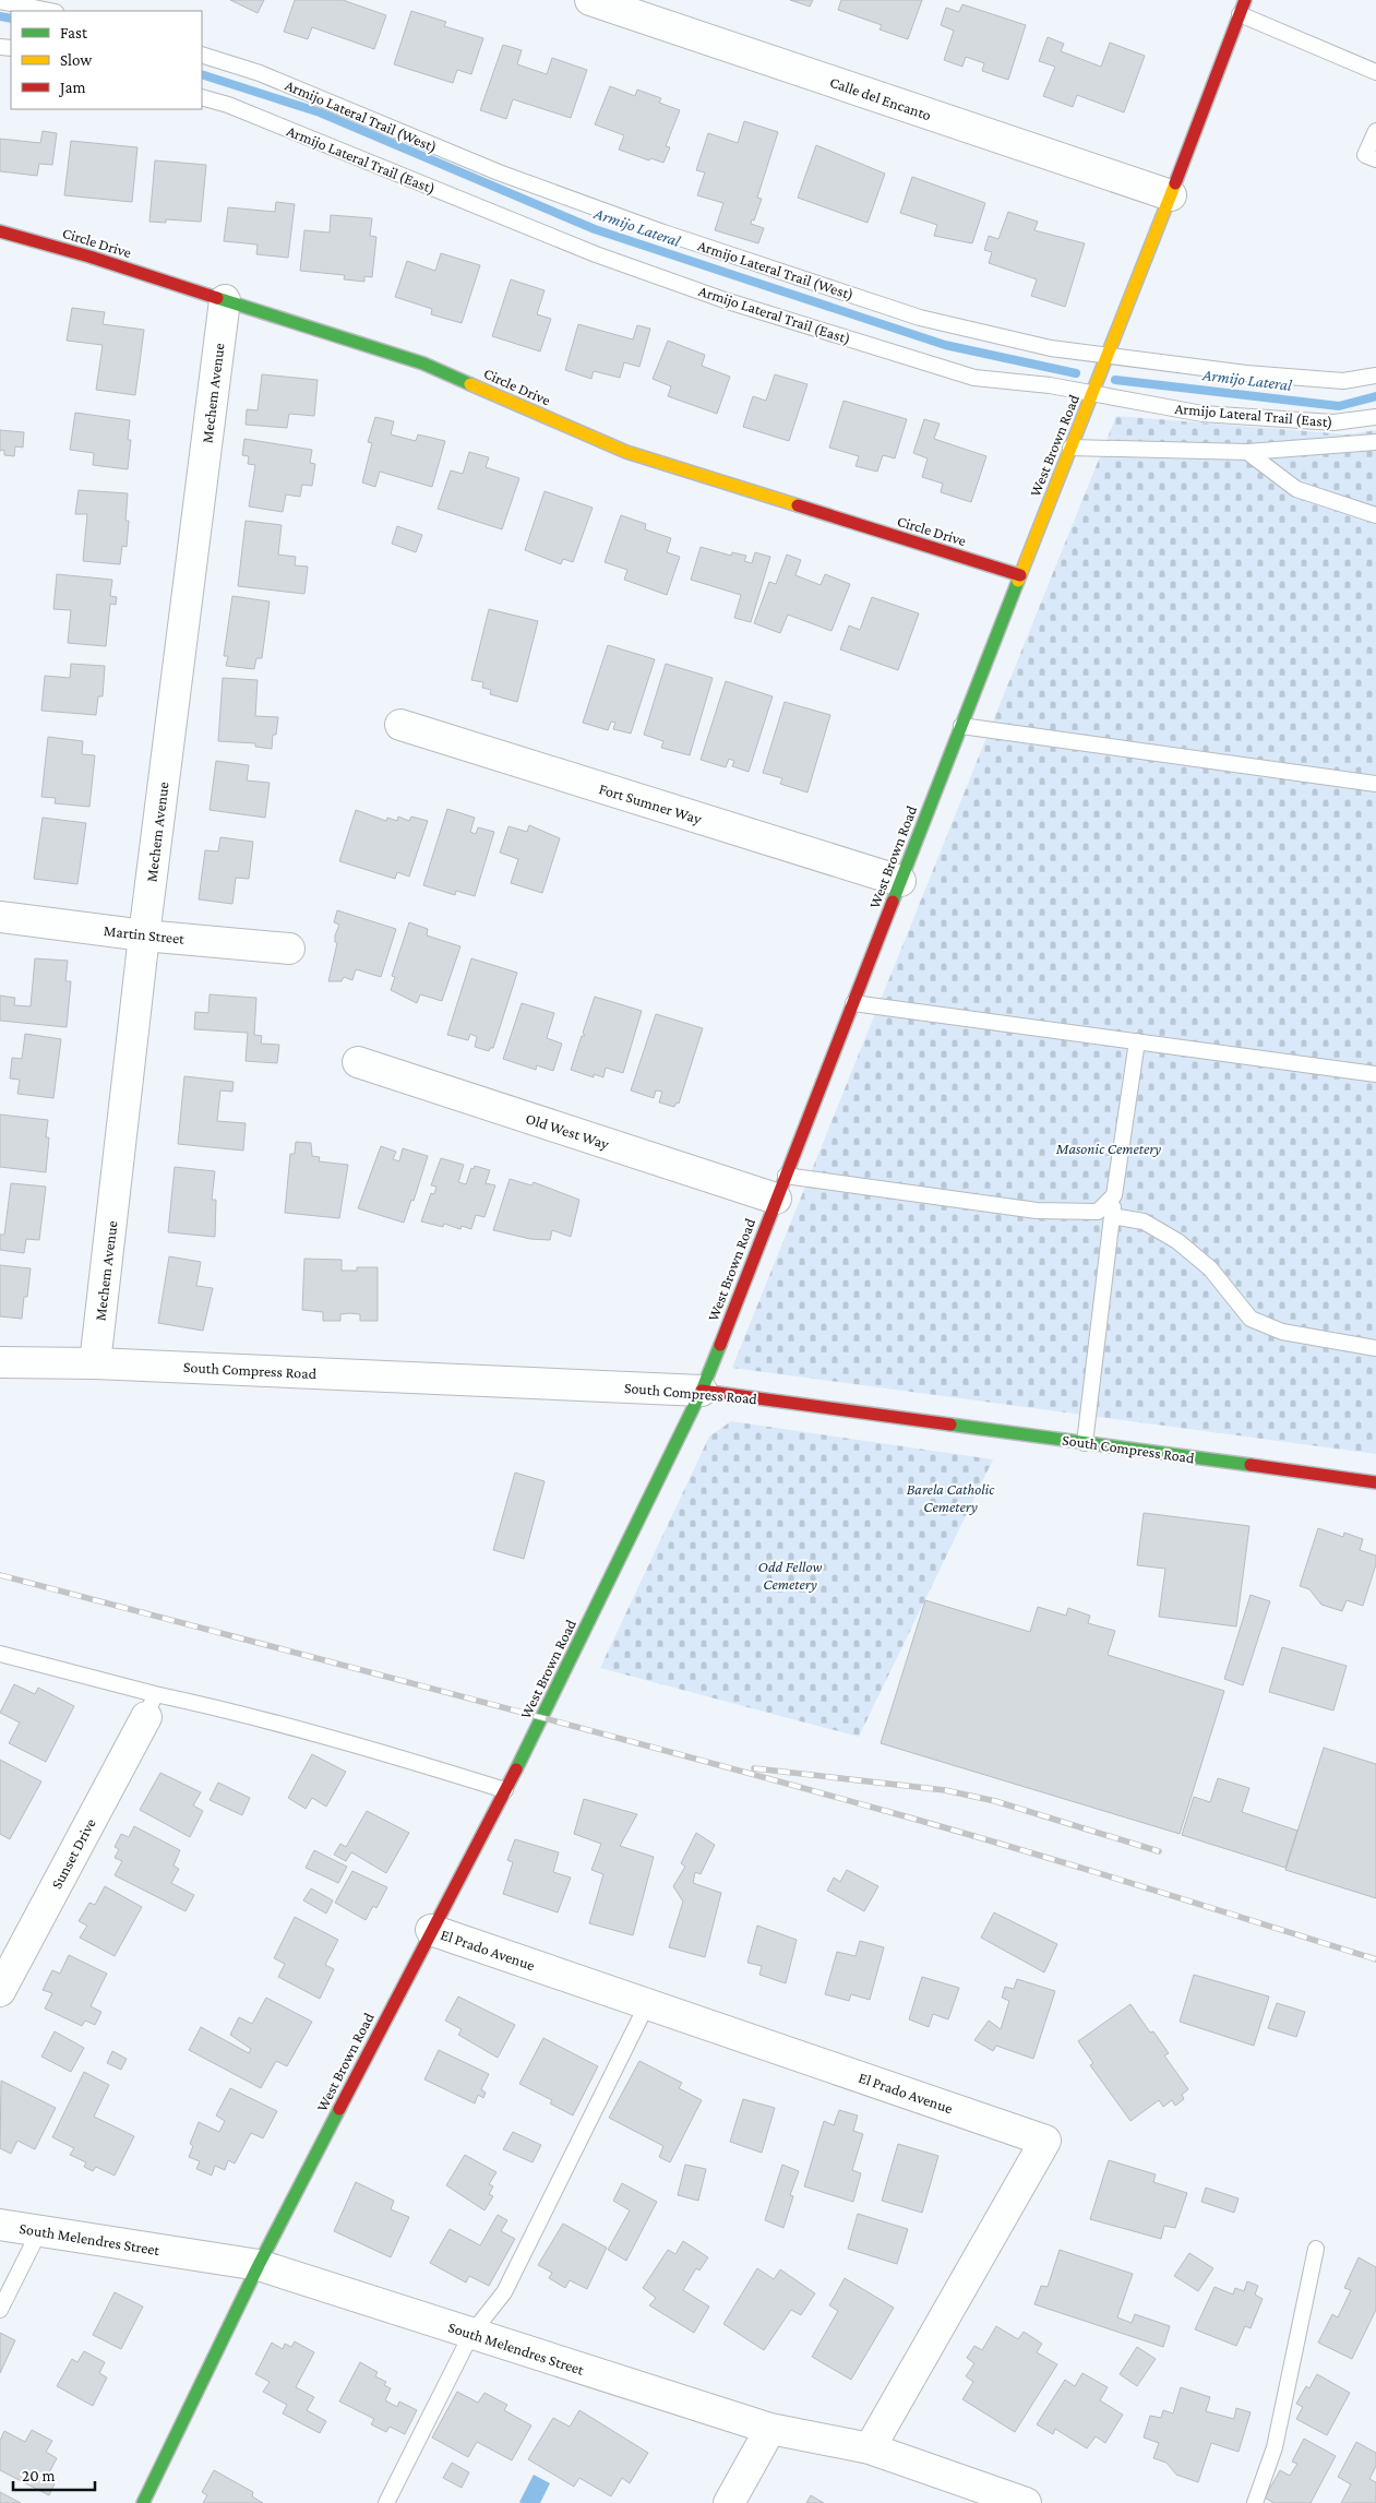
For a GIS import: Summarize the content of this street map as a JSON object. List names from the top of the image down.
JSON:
{
  "streets": {
    "street": [
      "Calle del Encanto",
      "Circle Drive",
      "Mechem Avenue",
      "West Brown Road",
      "Fort Sumner Way",
      "Martin Street",
      "Old West Way",
      "South Compress Road",
      "Sunset Drive",
      "El Prado Avenue",
      "South Melendres Street"
    ],
    "lane": ["Armijo Lateral Trail (West)", "Armijo Lateral Trail (East)"]
  },
  "crossings": [
    ["Calle del Encanto", "West Brown Road"],
    ["Armijo Lateral Trail (West)", "West Brown Road"],
    ["Armijo Lateral Trail (East)", "West Brown Road"],
    ["Circle Drive", "Mechem Avenue"],
    ["Circle Drive", "West Brown Road"],
    ["Mechem Avenue", "Martin Street"],
    ["Mechem Avenue", "South Compress Road"],
    ["West Brown Road", "Fort Sumner Way"],
    ["West Brown Road", "Old West Way"],
    ["West Brown Road", "South Compress Road"],
    ["West Brown Road", "El Prado Avenue"],
    ["West Brown Road", "South Melendres Street"],
    ["El Prado Avenue", "South Melendres Street"]
  ],
  "water": ["Armijo Lateral"],
  "parks": ["Masonic Cemetery", "Barela Catholic Cemetery", "Odd Fellow Cemetery"],
  "legend": ["Fast", "Slow", "Jam"],
  "scale_bar": "20 m"
}
